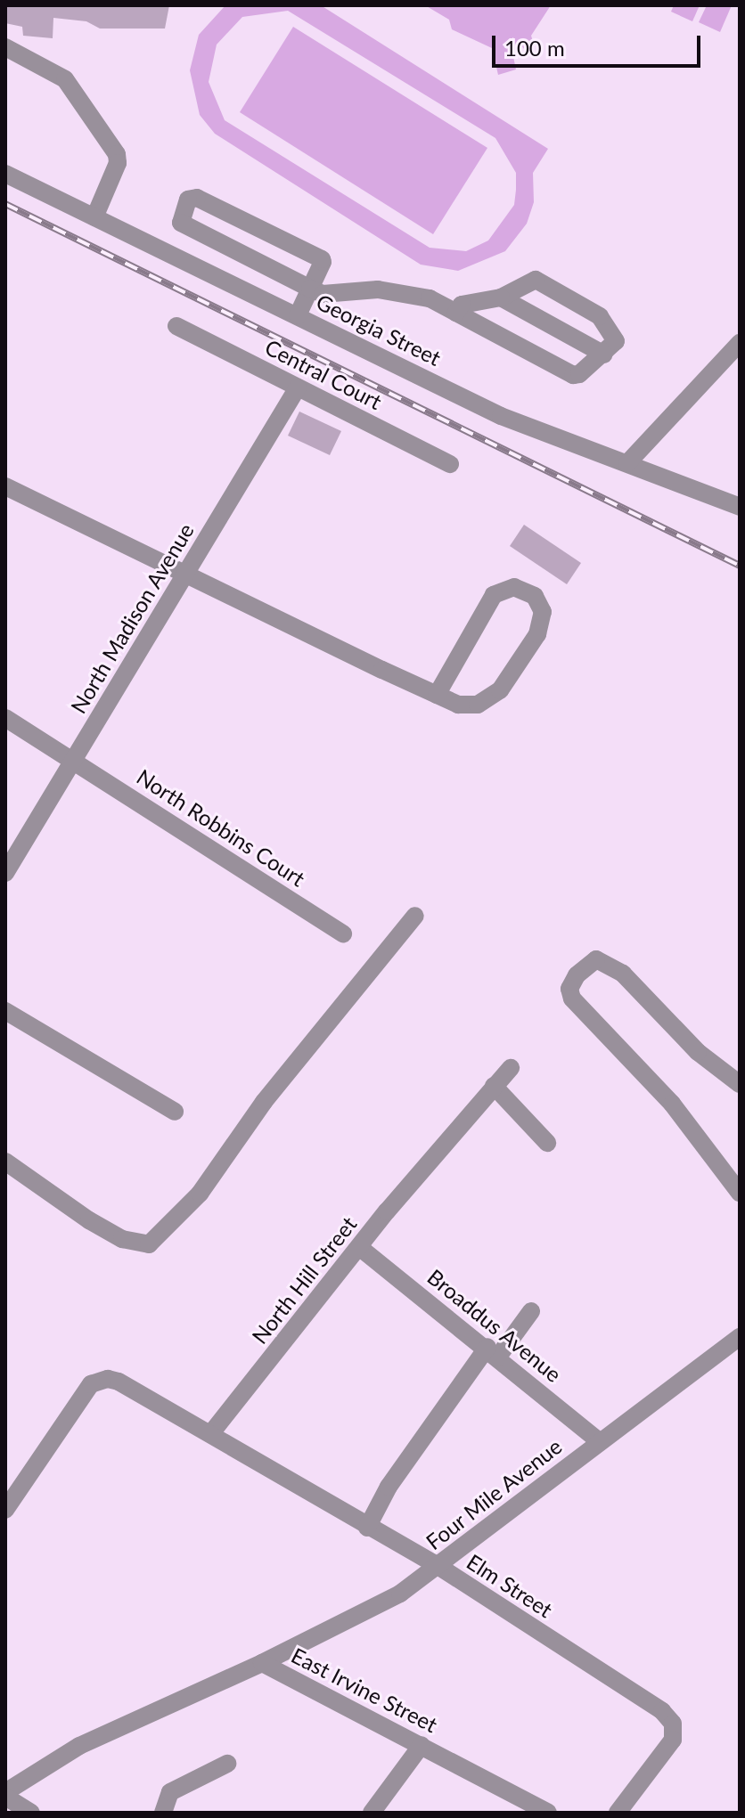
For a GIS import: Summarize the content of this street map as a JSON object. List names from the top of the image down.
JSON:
{
  "streets": {
    "street": [
      "Georgia Street",
      "Central Court",
      "North Madison Avenue",
      "North Robbins Court",
      "North Hill Street",
      "Broaddus Avenue",
      "Four Mile Avenue",
      "Elm Street",
      "East Irvine Street"
    ]
  },
  "crossings": [
    ["Central Court", "North Madison Avenue"],
    ["North Madison Avenue", "North Robbins Court"],
    ["North Hill Street", "Broaddus Avenue"],
    ["North Hill Street", "Elm Street"],
    ["Broaddus Avenue", "Four Mile Avenue"],
    ["Four Mile Avenue", "Elm Street"],
    ["Four Mile Avenue", "East Irvine Street"]
  ],
  "scale_bar": "100 m"
}
